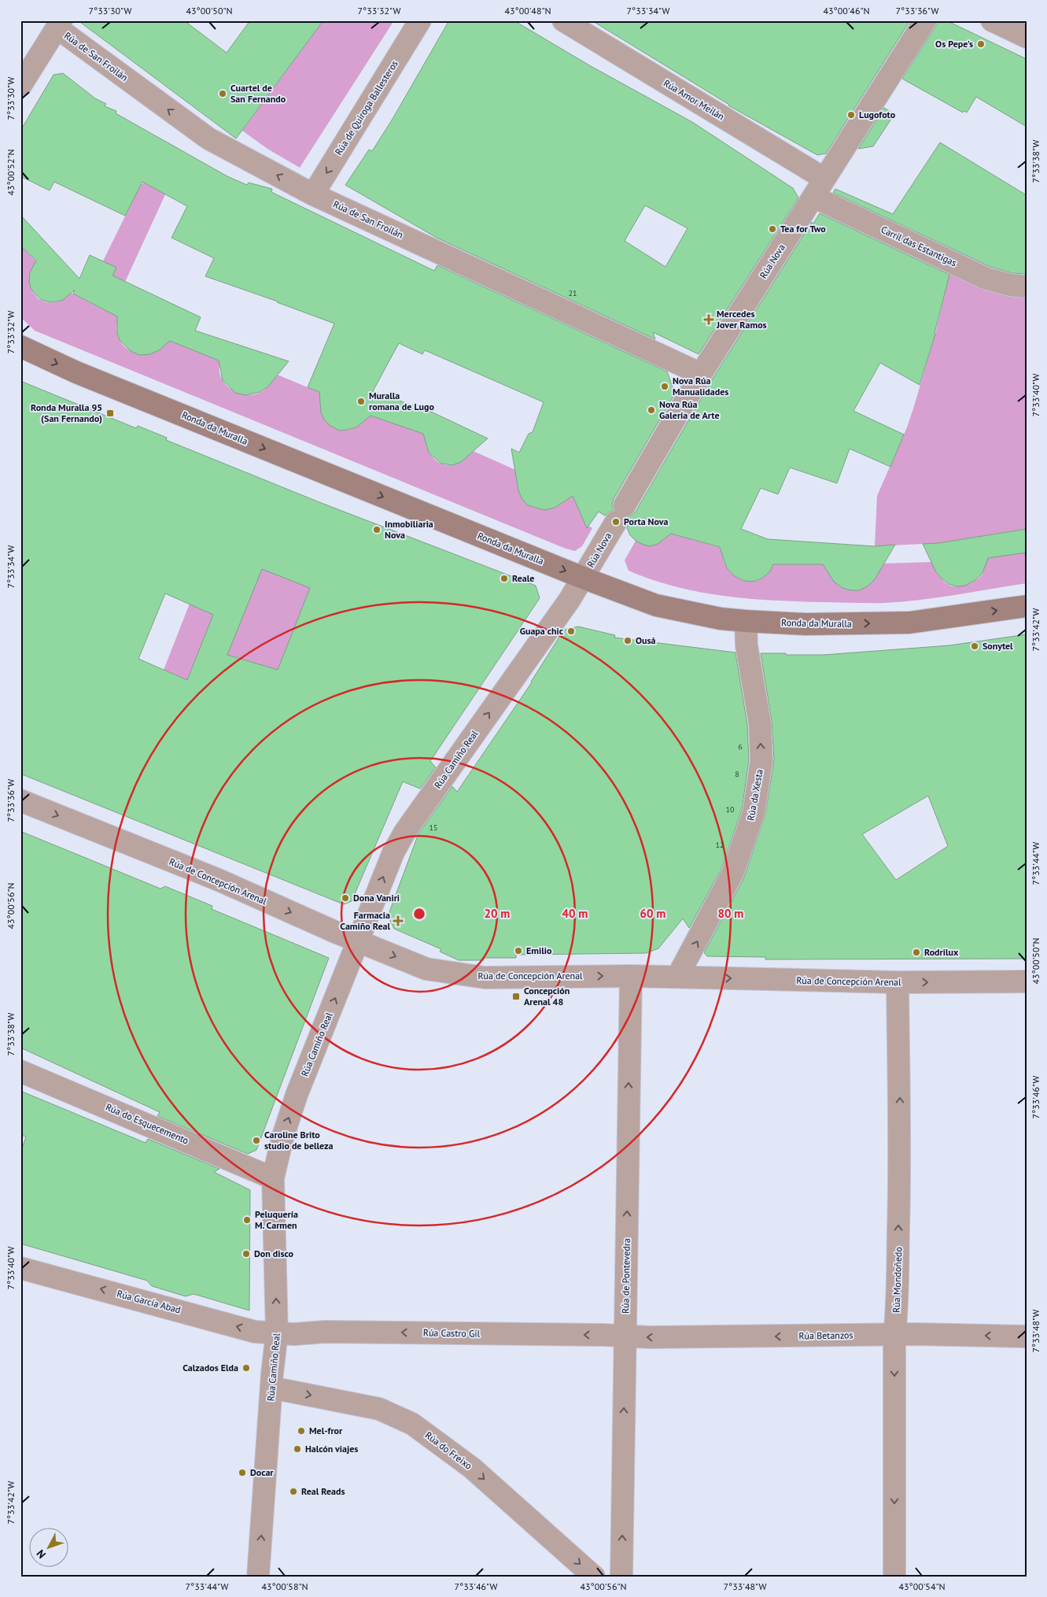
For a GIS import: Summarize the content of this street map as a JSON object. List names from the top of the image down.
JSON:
{
  "streets": {
    "street": [
      "Rúa de San Froilán",
      "Rúa Amor Meilán",
      "Rúa de Quiroga Ballesteros",
      "Carril das Estantigas",
      "Rúa Nova",
      "Ronda da Muralla",
      "Rúa Camiño Real",
      "Rúa da Xesta",
      "Rúa de Concepción Arenal",
      "Rúa do Esquecemento",
      "Rúa de Pontevedra",
      "Rúa Mondoñedo",
      "Rúa García Abad",
      "Rúa Castro Gil",
      "Rúa Betanzos",
      "Rúa do Freixo"
    ]
  },
  "crossings": [
    ["Rúa de San Froilán", "Rúa de Quiroga Ballesteros"],
    ["Rúa de San Froilán", "Rúa Nova"],
    ["Rúa Amor Meilán", "Rúa Nova"],
    ["Carril das Estantigas", "Rúa Nova"],
    ["Rúa Nova", "Ronda da Muralla"],
    ["Rúa Nova", "Rúa Camiño Real"],
    ["Ronda da Muralla", "Rúa Camiño Real"],
    ["Ronda da Muralla", "Rúa da Xesta"],
    ["Rúa Camiño Real", "Rúa de Concepción Arenal"],
    ["Rúa Camiño Real", "Rúa do Esquecemento"],
    ["Rúa Camiño Real", "Rúa García Abad"],
    ["Rúa Camiño Real", "Rúa Castro Gil"],
    ["Rúa Camiño Real", "Rúa do Freixo"],
    ["Rúa da Xesta", "Rúa de Concepción Arenal"],
    ["Rúa de Concepción Arenal", "Rúa de Pontevedra"],
    ["Rúa de Concepción Arenal", "Rúa Mondoñedo"],
    ["Rúa de Pontevedra", "Rúa Castro Gil"],
    ["Rúa de Pontevedra", "Rúa Betanzos"],
    ["Rúa Mondoñedo", "Rúa Betanzos"],
    ["Rúa García Abad", "Rúa Castro Gil"],
    ["Rúa Castro Gil", "Rúa Betanzos"]
  ],
  "one_way": [
    "Rúa de San Froilán",
    "Rúa de Quiroga Ballesteros",
    "Ronda da Muralla",
    "Rúa Camiño Real",
    "Rúa da Xesta",
    "Rúa de Concepción Arenal",
    "Rúa de Pontevedra",
    "Rúa García Abad",
    "Rúa Castro Gil",
    "Rúa Betanzos",
    "Rúa do Freixo"
  ],
  "places": {
    "other": [
      "Os Pepe's",
      "Cuartel de San Fernando",
      "Lugofoto",
      "Tea for Two",
      "Nova Rúa Manualidades",
      "Muralla romana de Lugo",
      "Nova Rúa Galería de Arte",
      "Porta Nova",
      "Inmobiliaria Nova",
      "Reale",
      "Guapa chic",
      "Ousá",
      "Sonytel",
      "Dona Vaniri",
      "Emilio",
      "Rodrilux",
      "Caroline Brito studio de belleza",
      "Peluquería M. Carmen",
      "Don disco",
      "Calzados Elda",
      "Mel-fror",
      "Halcón viajes",
      "Docar",
      "Real Reads"
    ],
    "health": ["Mercedes Jover Ramos", "Farmacia Camiño Real"],
    "transit": ["Ronda Muralla 95 (San Fernando)", "Concepción Arenal 48"]
  },
  "house_numbers": [
    "21",
    "6",
    "8",
    "10",
    "15",
    "12"
  ],
  "north": "bottom left",
  "coordinates": [
    "7°33'30\"W",
    "43°00'50\"N",
    "7°33'32\"W",
    "43°00'48\"N",
    "7°33'34\"W",
    "43°00'46\"N",
    "7°33'36\"W",
    "7°33'38\"W",
    "43°00'52\"N",
    "7°33'40\"W",
    "7°33'42\"W",
    "7°33'44\"W",
    "43°00'56\"N",
    "7°33'46\"W",
    "7°33'48\"W",
    "43°00'58\"N",
    "43°00'54\"N"
  ],
  "rings": [
    "20 m",
    "40 m",
    "60 m",
    "80 m"
  ]
}
